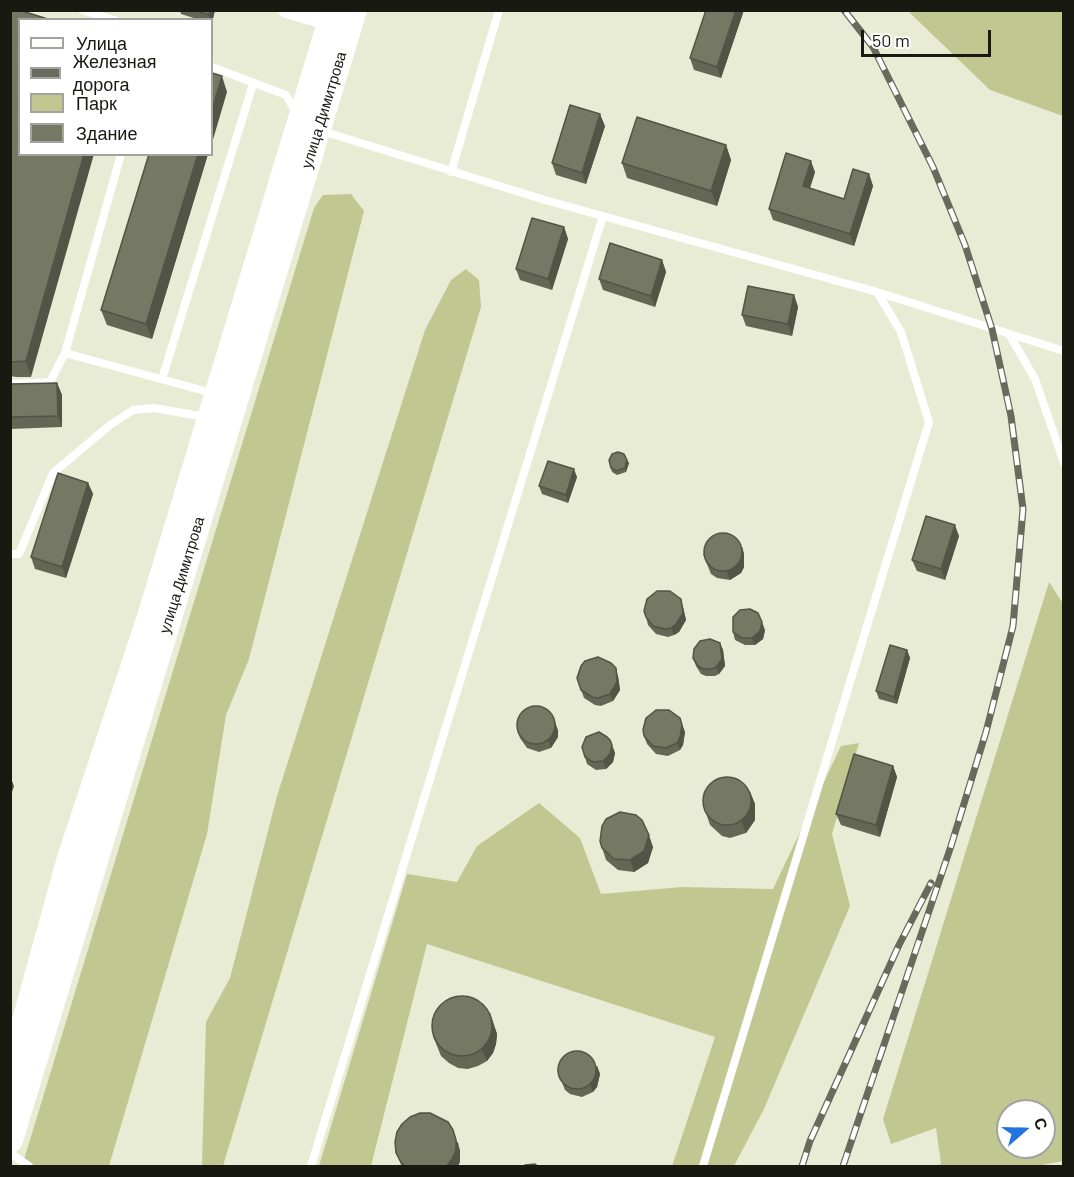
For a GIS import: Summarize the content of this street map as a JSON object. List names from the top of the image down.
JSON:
{
  "streets": {
    "main road": ["улица Димитрова"]
  },
  "legend": [
    "Улица",
    "Железная дорога",
    "Парк",
    "Здание"
  ],
  "scale_bar": "50 m",
  "north": "right"
}
